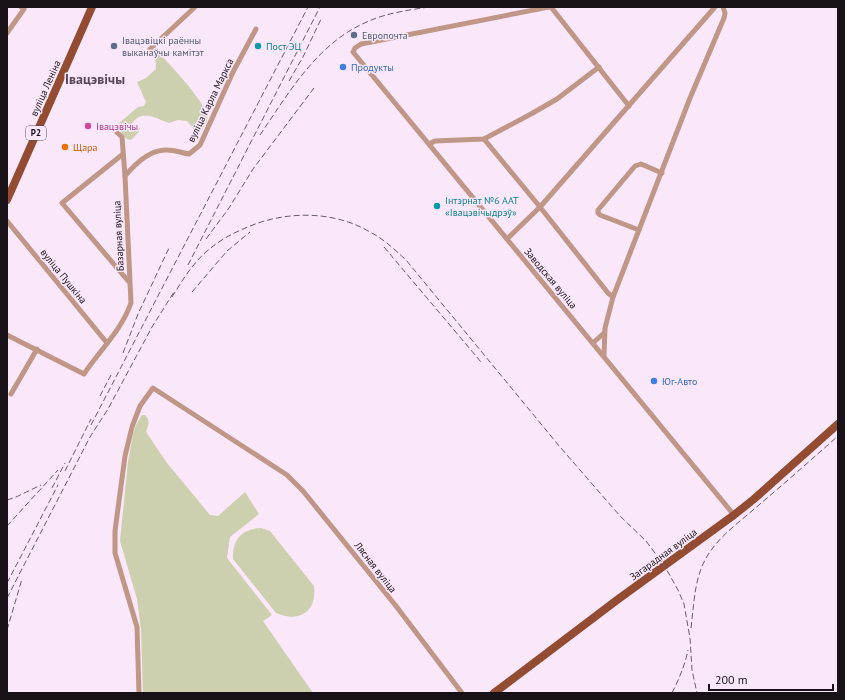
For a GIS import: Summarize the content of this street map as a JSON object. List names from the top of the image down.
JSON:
{
  "streets": {
    "main road": ["вуліца Леніна", "Р2", "Загарадная вуліца"],
    "street": [
      "вуліца Карла Маркса",
      "Базарная вуліца",
      "вуліца Пушкіна",
      "Заводская вуліца",
      "Лясная вуліца"
    ]
  },
  "crossings": [
    ["вуліца Карла Маркса", "Базарная вуліца"],
    ["Базарная вуліца", "вуліца Пушкіна"],
    ["Заводская вуліца", "Загарадная вуліца"]
  ],
  "districts": ["Івацэвічы"],
  "places": [
    "Европочта",
    "Івацэвіцкі раённы выканаўчы камітэт",
    "Пост ЭЦ",
    "Продукты",
    "Івацэвічы",
    "Щара",
    "Інтэрнат №6 ААТ «Івацэвічыдрэў»",
    "Юг-Авто"
  ],
  "scale_bar": "200 m"
}
